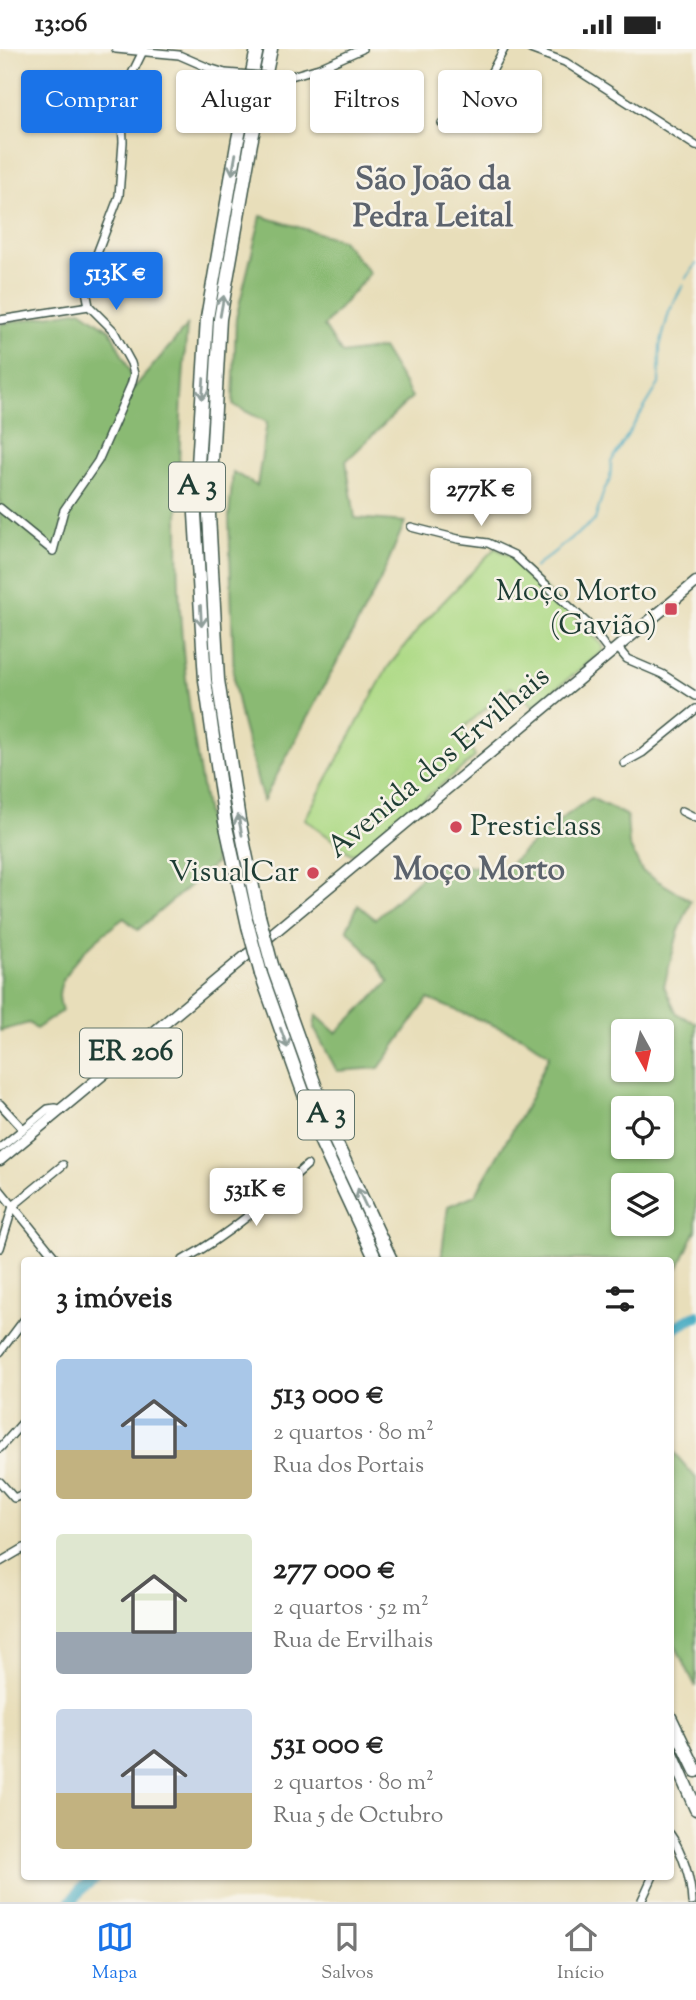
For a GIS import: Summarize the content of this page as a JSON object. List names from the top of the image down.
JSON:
{
  "streets": {
    "highway": ["A 3"],
    "main road": ["Avenida dos Ervilhais", "ER 206"]
  },
  "crossings": [
    ["Avenida dos Ervilhais", "ER 206"]
  ],
  "districts": ["São João da Pedra Leital", "Moço Morto"],
  "places": {
    "transit": ["Moço Morto (Gavião)"],
    "other": ["Presticlass", "VisualCar"]
  },
  "north": "bottom",
  "page": {
    "status": "13:06",
    "chip": [
      "Comprar",
      "Alugar",
      "Filtros",
      "Novo"
    ],
    "price": ["513K €", "277K €", "531K €"],
    "heading": "3 imóveis",
    "list": [
      {
        "name": "513 000 €",
        "note": "2 quartos · 80 m² · Rua dos Portais"
      },
      {
        "name": "277 000 €",
        "note": "2 quartos · 52 m² · Rua de Ervilhais"
      },
      {
        "name": "531 000 €",
        "note": "2 quartos · 80 m² · Rua 5 de Octubro"
      }
    ],
    "tabs": ["Mapa", "Salvos", "Início"]
  }
}
